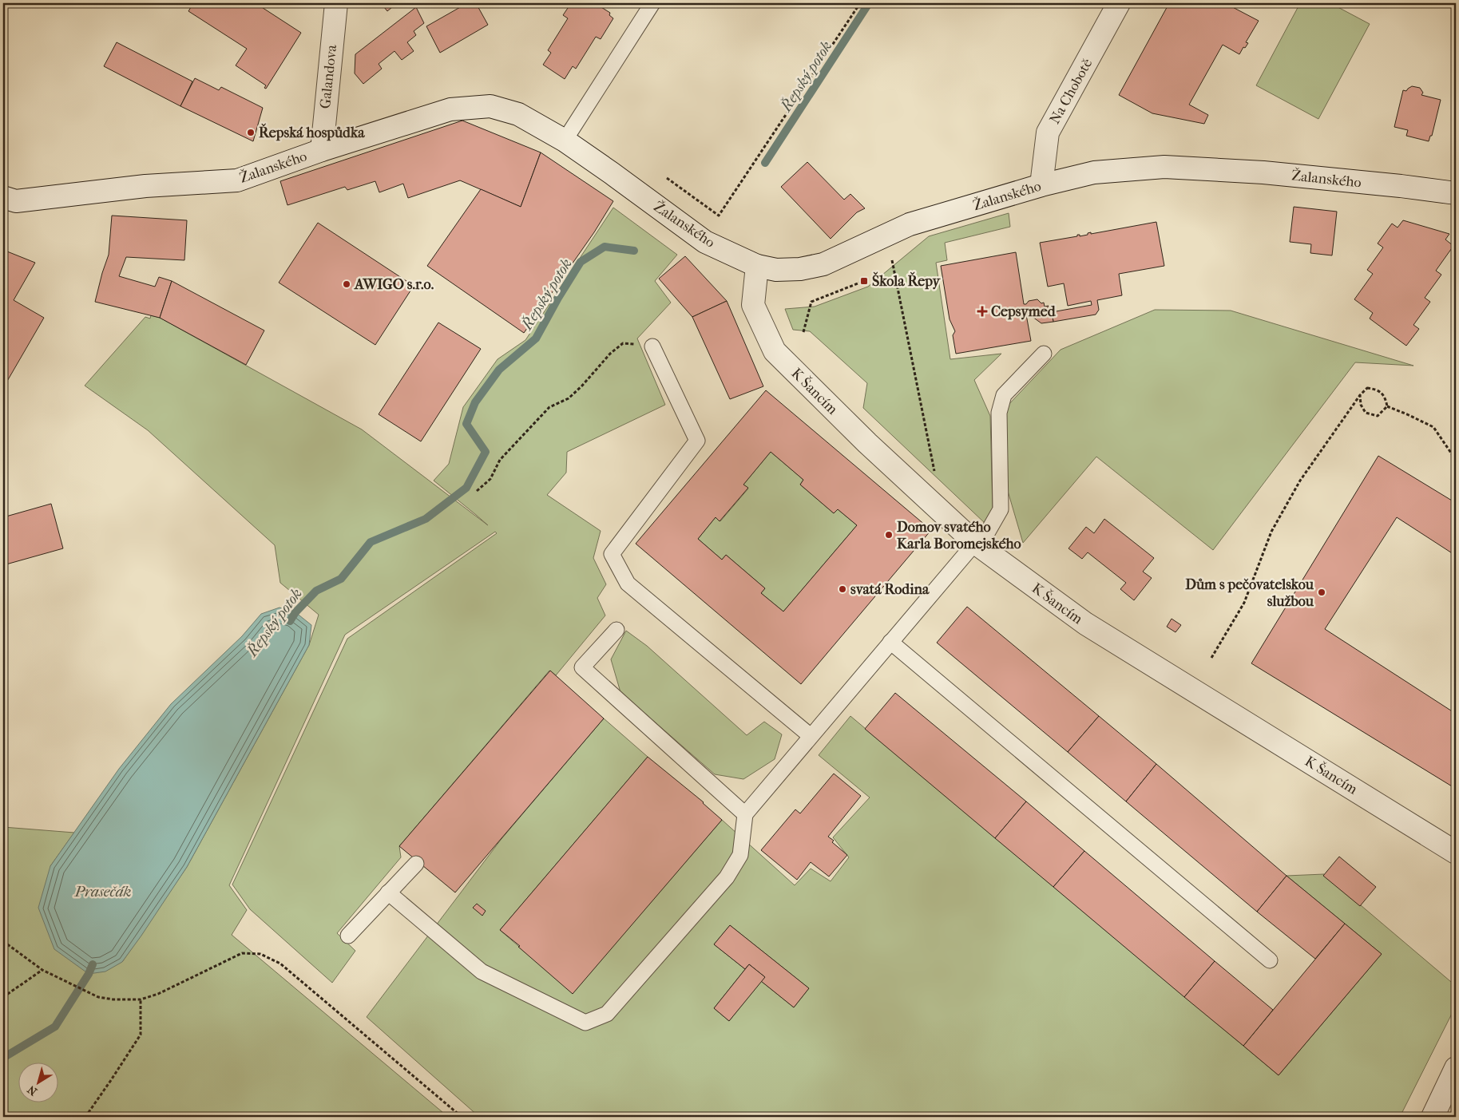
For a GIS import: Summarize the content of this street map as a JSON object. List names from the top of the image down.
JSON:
{
  "streets": {
    "street": [
      "Galandova",
      "Na Chobotě",
      "Žalanského",
      "K Šancím"
    ]
  },
  "crossings": [
    ["Galandova", "Žalanského"],
    ["Na Chobotě", "Žalanského"],
    ["Žalanského", "K Šancím"]
  ],
  "water": ["Řepský potok", "Prasečák"],
  "places": {
    "other": [
      "Řepská hospůdka",
      "AWIGO s.r.o.",
      "Domov svatého Karla Boromejského",
      "svatá Rodina",
      "Dům s pečovatelskou službou"
    ],
    "transit": ["Škola Řepy"],
    "health": ["Cepsymed"]
  },
  "north": "bottom left"
}
